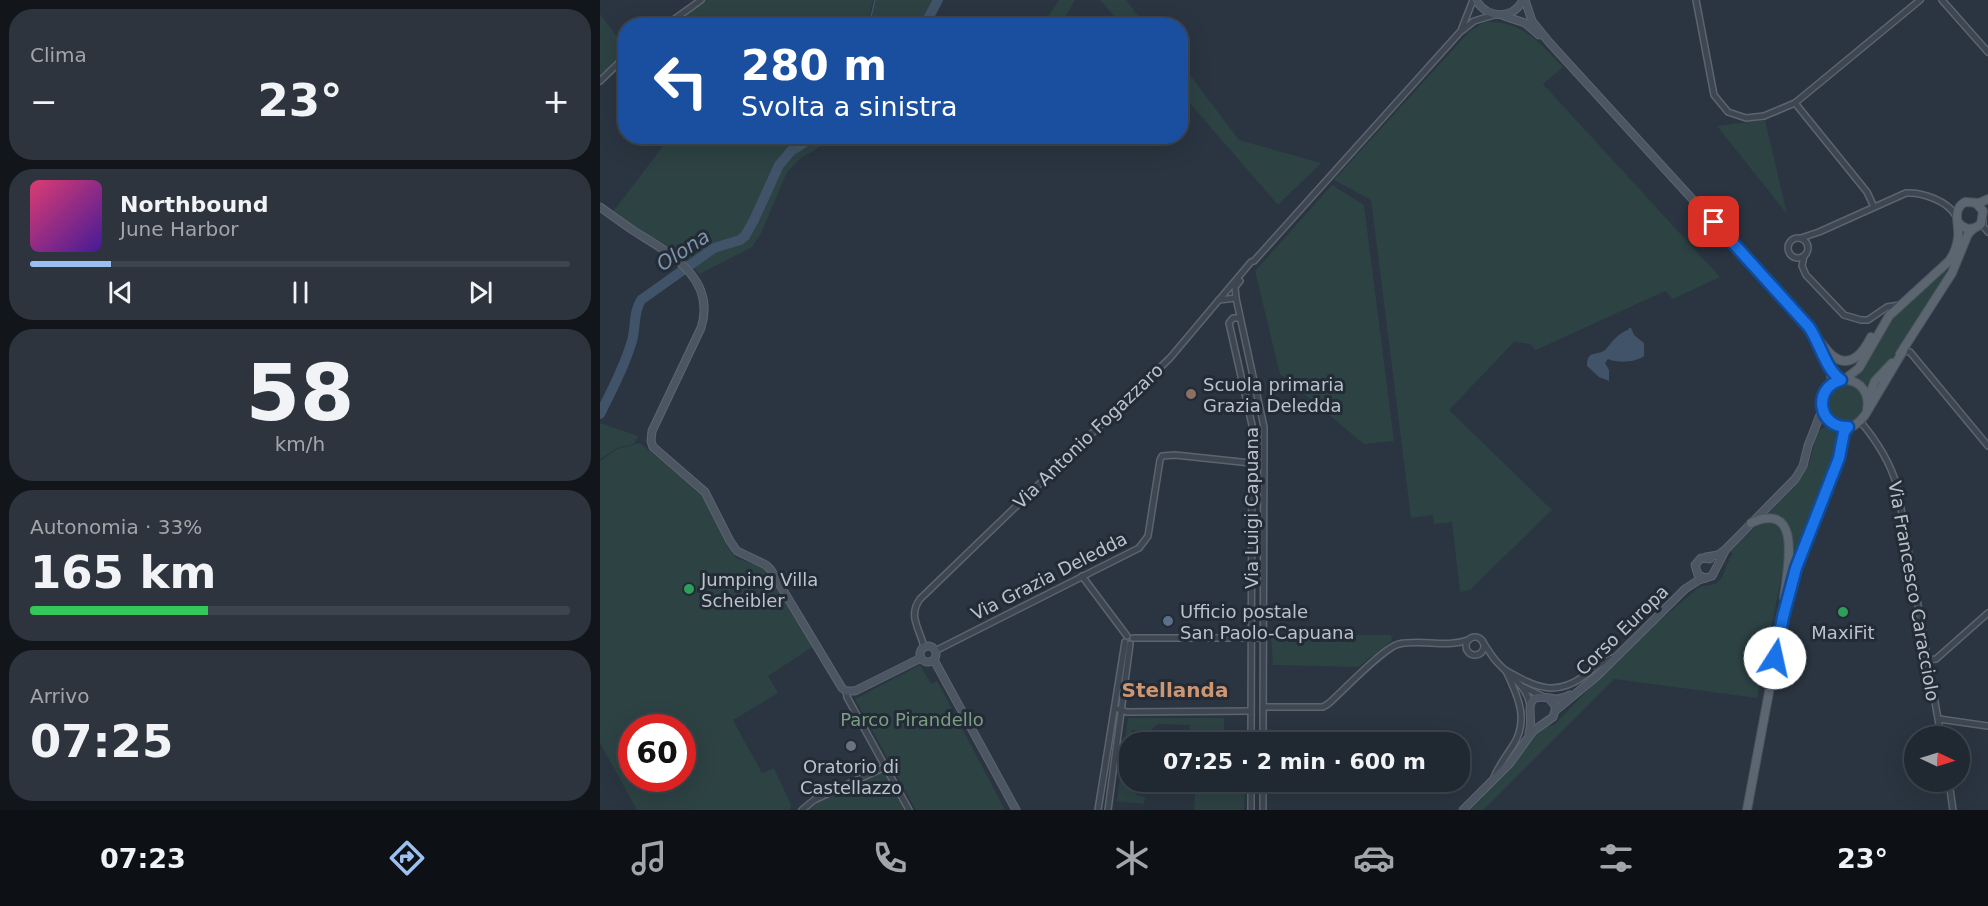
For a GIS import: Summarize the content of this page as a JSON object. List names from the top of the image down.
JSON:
{
  "streets": {
    "main road": ["Corso Europa"],
    "street": [
      "Via Antonio Fogazzaro",
      "Via Luigi Capuana",
      "Via Grazia Deledda",
      "Via Francesco Caracciolo"
    ]
  },
  "crossings": [
    ["Via Antonio Fogazzaro", "Via Grazia Deledda"],
    ["Via Luigi Capuana", "Via Grazia Deledda"]
  ],
  "districts": ["Stellanda"],
  "water": ["Olona"],
  "parks": ["Parco Pirandello"],
  "places": [
    "Scuola primaria Grazia Deledda",
    "Jumping Villa Scheibler",
    "MaxiFit",
    "Ufficio postale San Paolo-Capuana",
    "Oratorio di Castellazzo"
  ],
  "north": "right",
  "page": {
    "tile": [
      "Clima",
      ["58", "km/h"],
      ["Autonomia · 33%", "165 km"],
      ["Arrivo", "07:25"]
    ],
    "turn": ["280 m", "Svolta a sinistra"],
    "heat": ["−", "23°", "+"],
    "song": ["Northbound", "June Harbor"],
    "limit": "60",
    "trip": "07:25 · 2 min · 600 m",
    "tabs": ["07:23", "23°"]
  }
}
